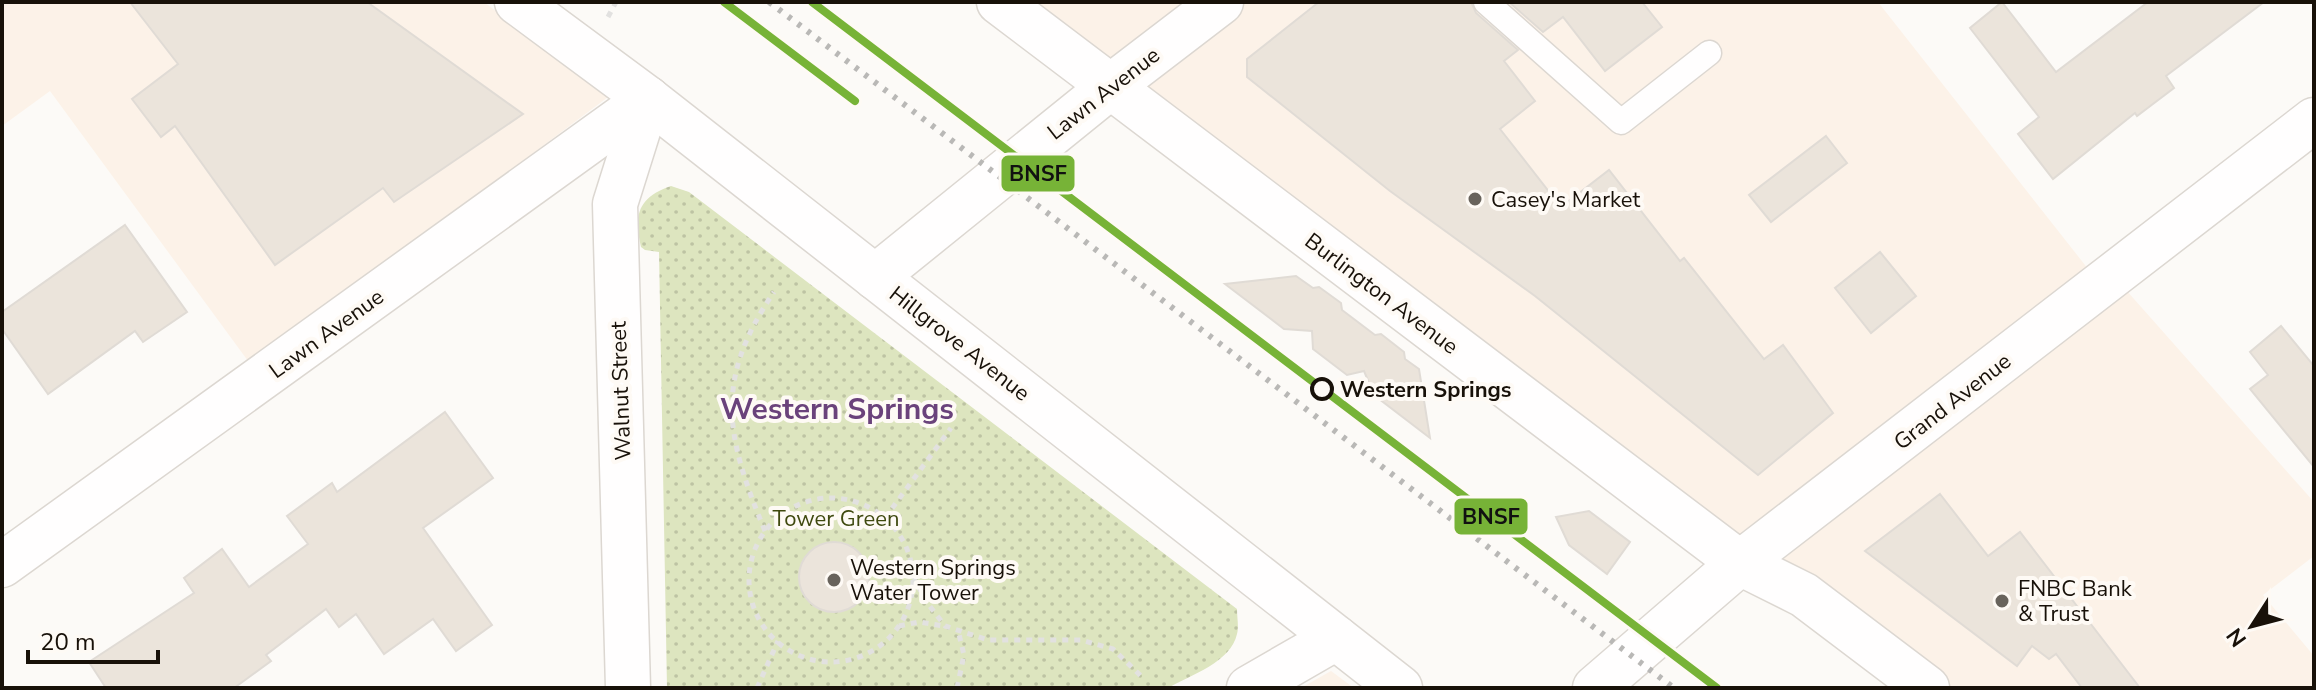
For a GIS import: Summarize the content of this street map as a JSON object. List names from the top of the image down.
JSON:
{
  "streets": {
    "street": [
      "Lawn Avenue",
      "Burlington Avenue",
      "Hillgrove Avenue",
      "Walnut Street",
      "Grand Avenue"
    ]
  },
  "crossings": [
    ["Lawn Avenue", "Burlington Avenue"],
    ["Lawn Avenue", "Hillgrove Avenue"],
    ["Lawn Avenue", "Walnut Street"],
    ["Burlington Avenue", "Grand Avenue"],
    ["Hillgrove Avenue", "Walnut Street"]
  ],
  "districts": ["Western Springs"],
  "parks": ["Tower Green"],
  "places": [
    "Casey's Market",
    "Western Springs",
    "Western Springs Water Tower",
    "FNBC Bank & Trust"
  ],
  "lines": ["transit line BNSF"],
  "scale_bar": "20 m",
  "north": "bottom left"
}
